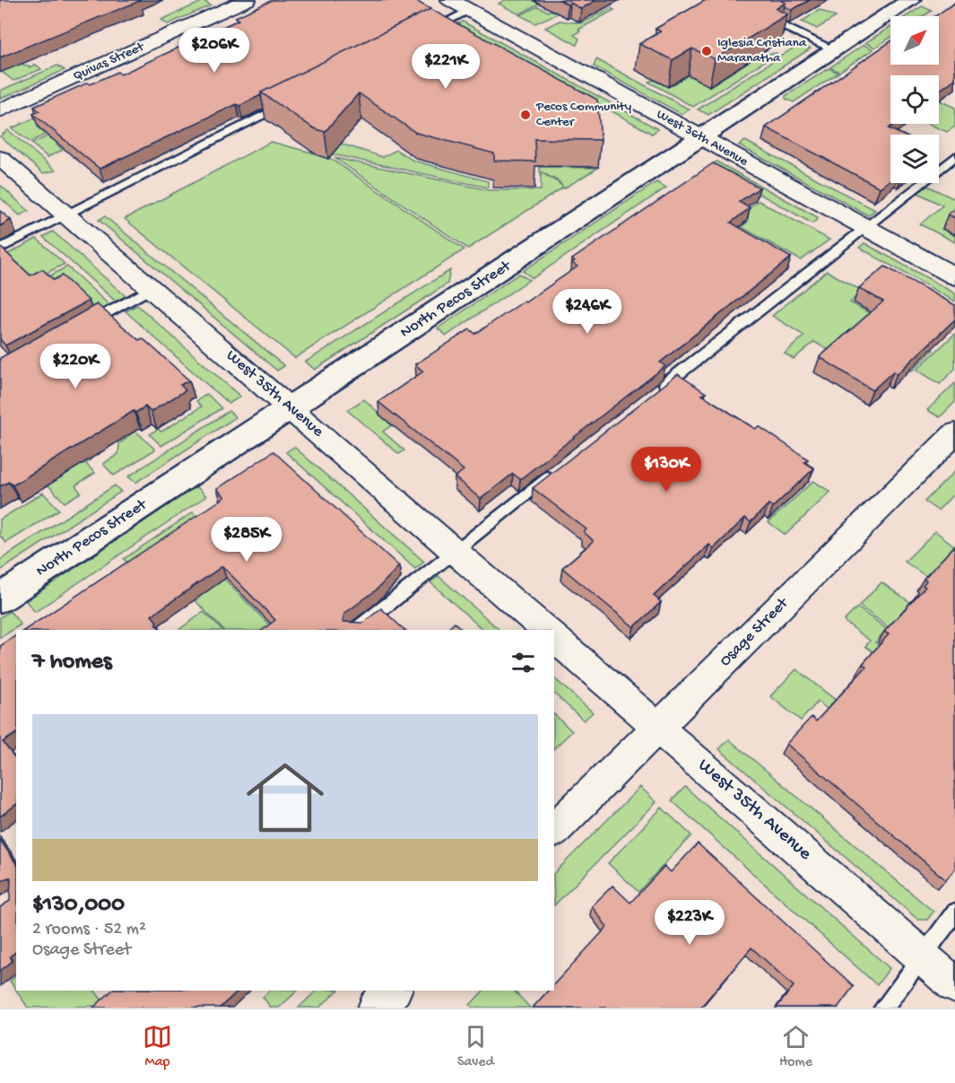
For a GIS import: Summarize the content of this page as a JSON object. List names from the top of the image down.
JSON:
{
  "streets": {
    "street": [
      "Quivas Street",
      "West 36th Avenue",
      "North Pecos Street",
      "West 35th Avenue",
      "Osage Street"
    ]
  },
  "crossings": [
    ["West 36th Avenue", "North Pecos Street"],
    ["North Pecos Street", "West 35th Avenue"],
    ["West 35th Avenue", "Osage Street"]
  ],
  "places": ["Iglesia Cristiana Maranatha", "Pecos Community Center"],
  "north": "top right",
  "page": {
    "price": [
      "$206K",
      "$221K",
      "$246K",
      "$220K",
      "$130K",
      "$285K",
      "$223K"
    ],
    "heading": "7 homes",
    "list": [
      {
        "name": "$130,000",
        "note": "2 rooms · 52 m² · Osage Street"
      }
    ],
    "tabs": ["Map", "Saved", "Home"]
  }
}
